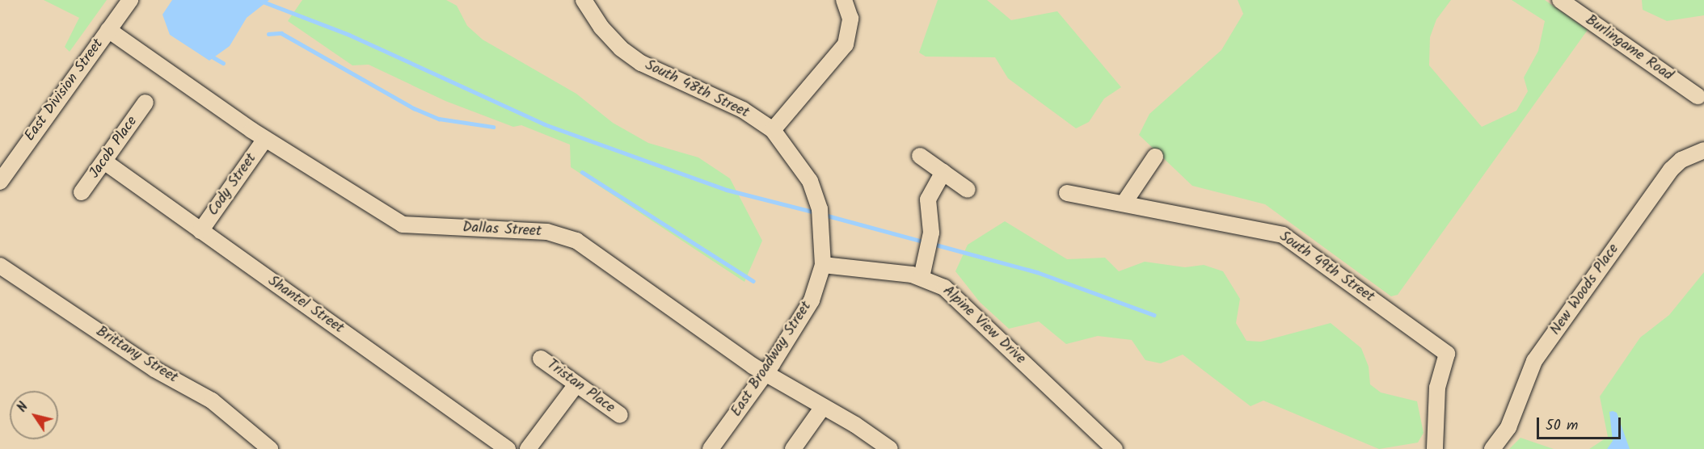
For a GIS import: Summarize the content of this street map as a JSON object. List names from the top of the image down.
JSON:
{
  "streets": {
    "street": [
      "Burlingame Road",
      "South 48th Street",
      "East Division Street",
      "Jacob Place",
      "Cody Street",
      "Dallas Street",
      "South 49th Street",
      "New Woods Place",
      "Shantel Street",
      "Alpine View Drive",
      "Brittany Street",
      "East Broadway Street",
      "Tristan Place"
    ]
  },
  "crossings": [
    ["South 48th Street", "Alpine View Drive"],
    ["South 48th Street", "East Broadway Street"],
    ["East Division Street", "Dallas Street"],
    ["Jacob Place", "Shantel Street"],
    ["Cody Street", "Dallas Street"],
    ["Cody Street", "Shantel Street"],
    ["Dallas Street", "East Broadway Street"],
    ["Alpine View Drive", "East Broadway Street"]
  ],
  "scale_bar": "50 m",
  "north": "top left"
}
